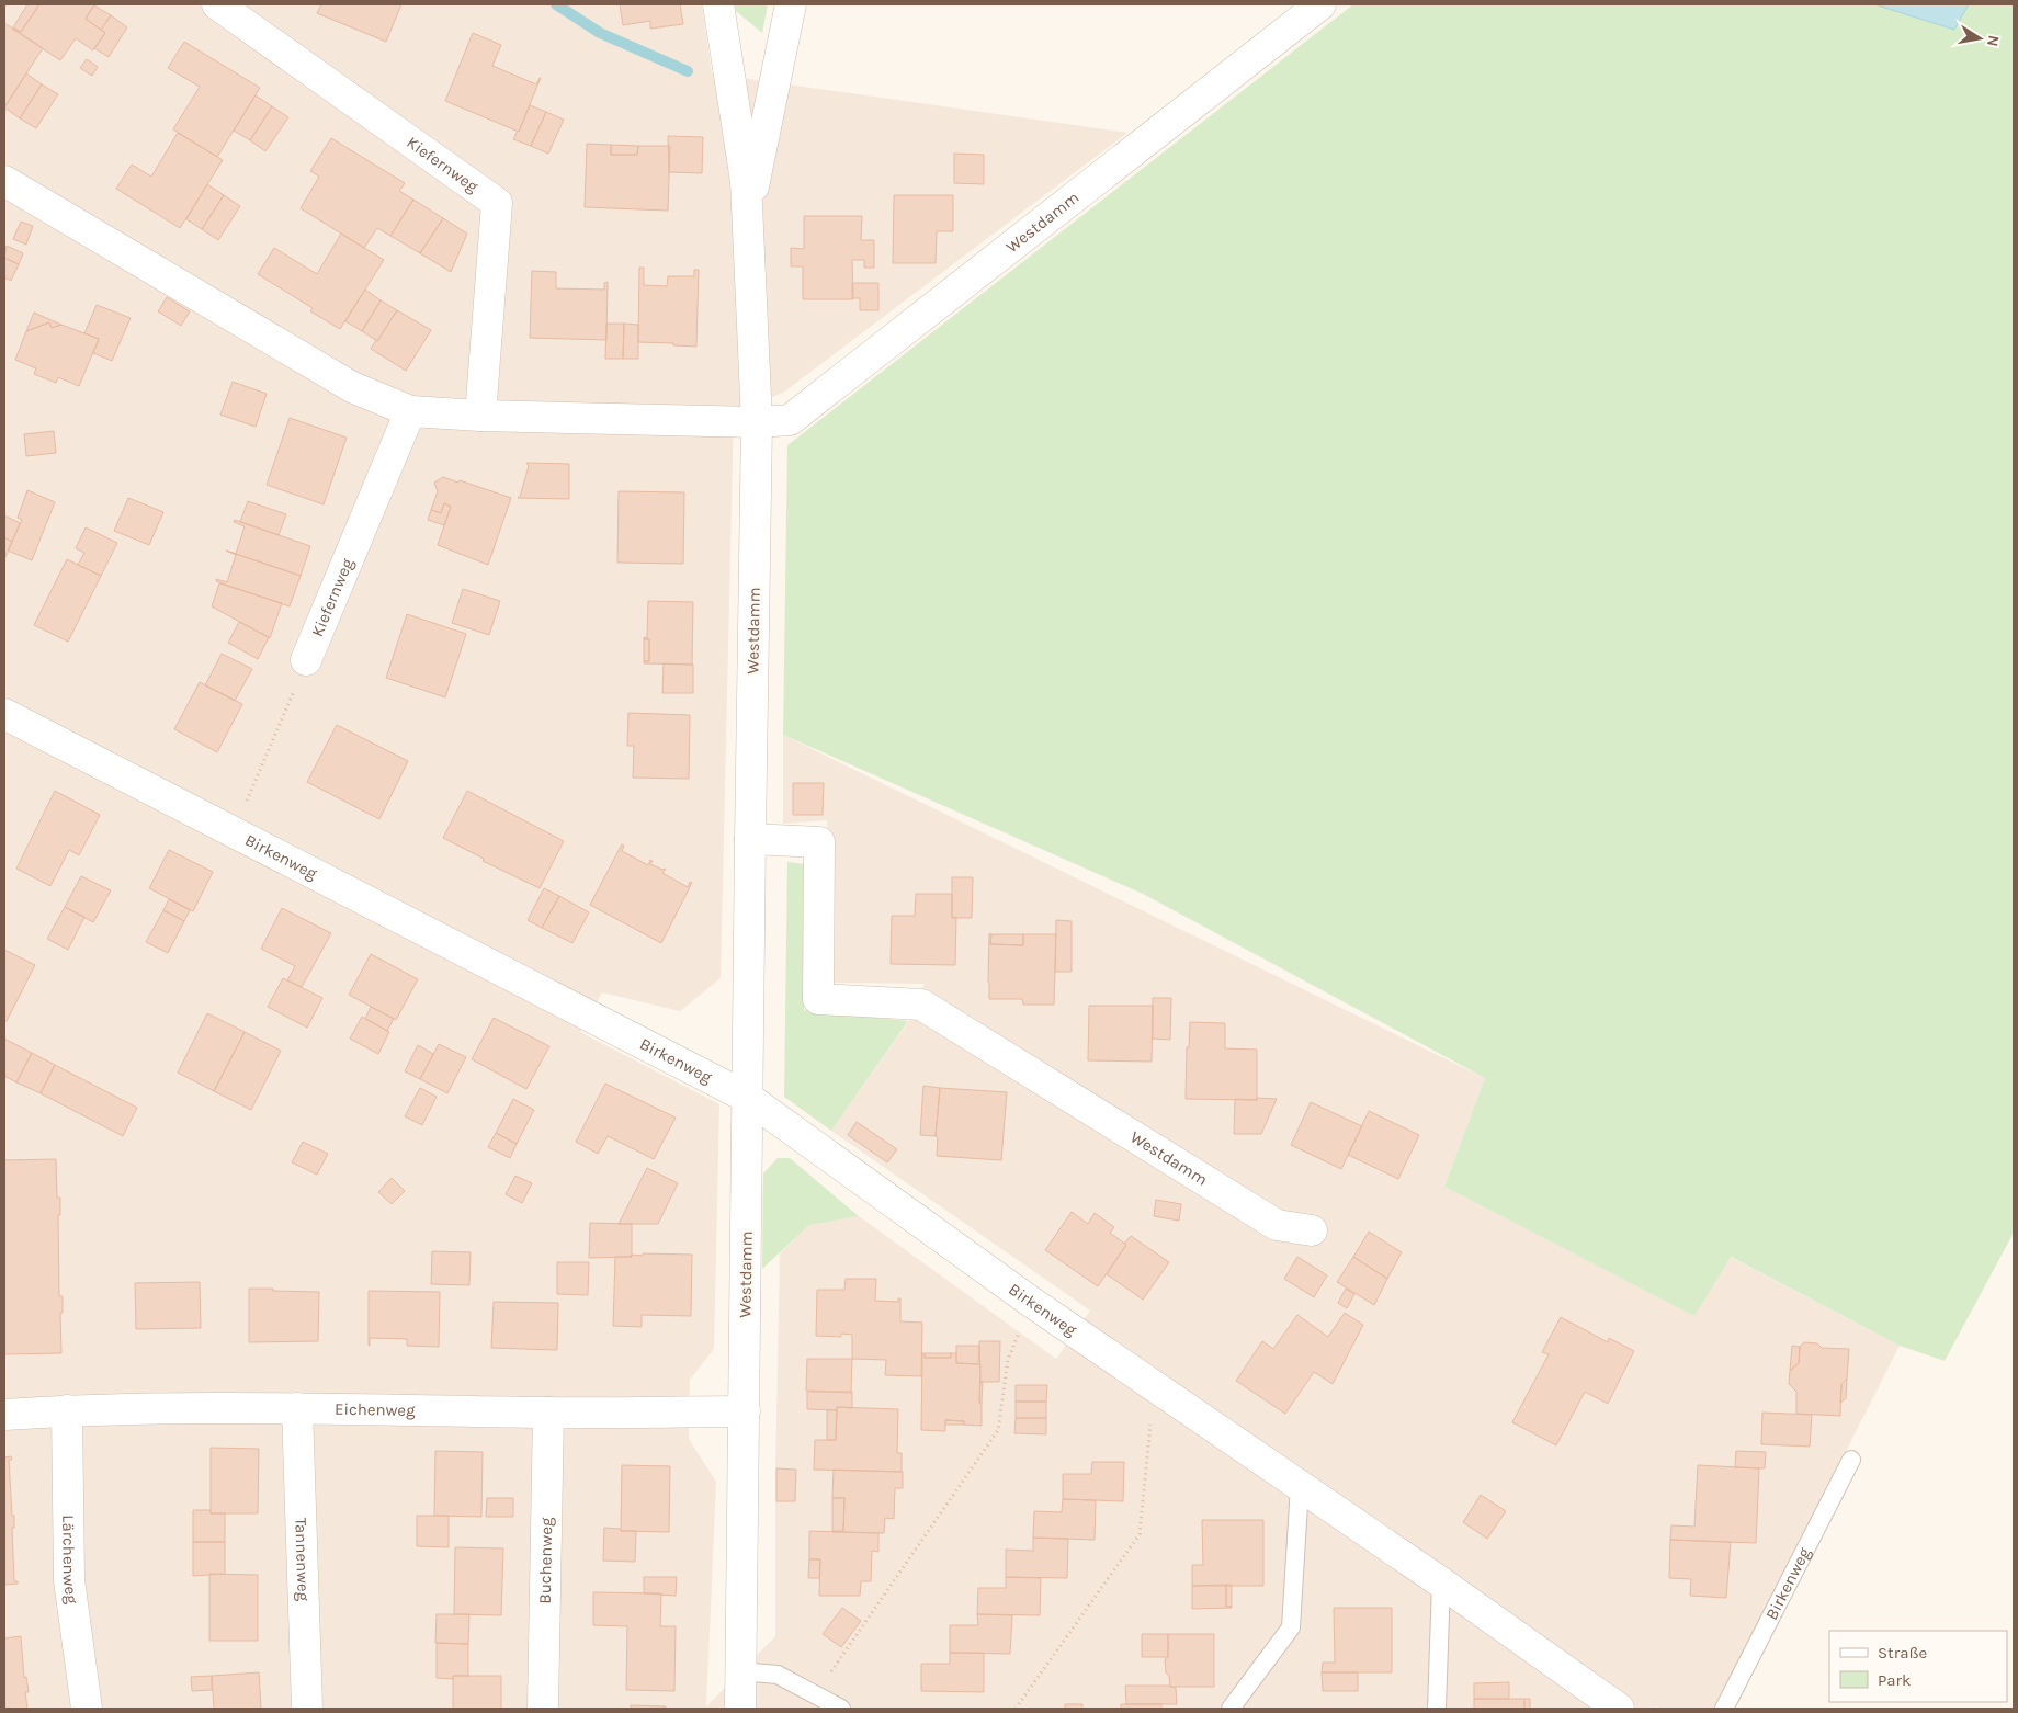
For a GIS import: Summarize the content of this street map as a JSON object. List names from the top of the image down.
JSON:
{
  "streets": {
    "street": [
      "Kiefernweg",
      "Westdamm",
      "Birkenweg",
      "Eichenweg",
      "Tannenweg",
      "Lärchenweg",
      "Buchenweg"
    ]
  },
  "crossings": [
    ["Westdamm", "Birkenweg"],
    ["Westdamm", "Eichenweg"],
    ["Eichenweg", "Tannenweg"],
    ["Eichenweg", "Lärchenweg"],
    ["Eichenweg", "Buchenweg"]
  ],
  "legend": ["Straße", "Park"],
  "north": "right"
}
